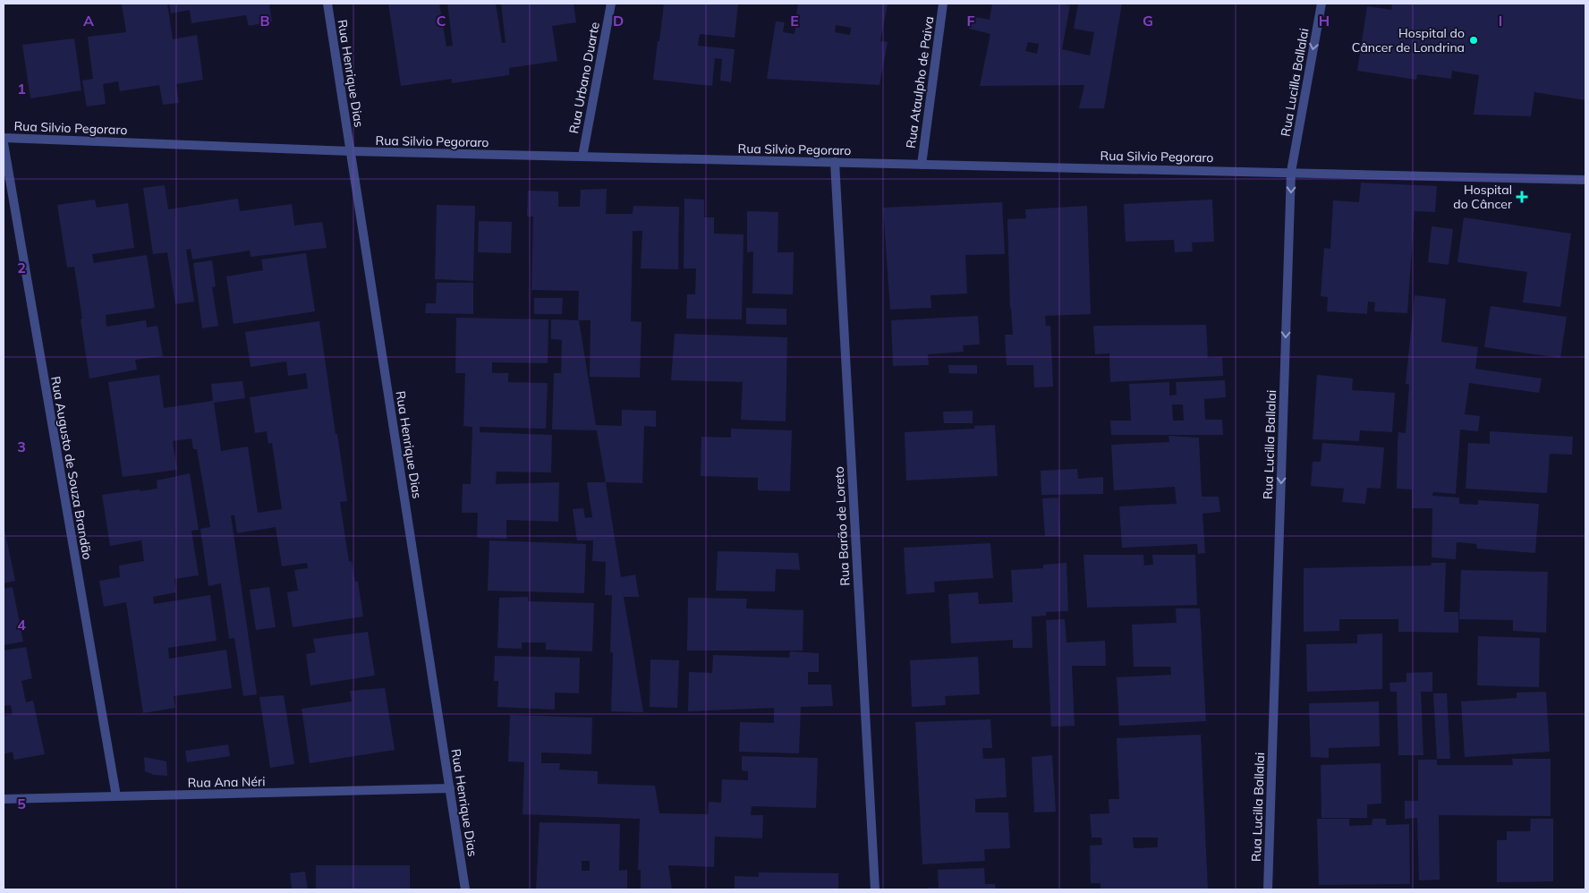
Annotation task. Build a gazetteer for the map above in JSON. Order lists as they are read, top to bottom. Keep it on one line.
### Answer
{"streets":{"street":["Rua Henrique Dias","Rua Urbano Duarte","Rua Ataulpho de Paiva","Rua Lucilla Ballalai","Rua Silvio Pegoraro","Rua Augusto de Souza Brandão","Rua Barão de Loreto","Rua Ana Néri"]},"crossings":[["Rua Henrique Dias","Rua Silvio Pegoraro"],["Rua Henrique Dias","Rua Ana Néri"],["Rua Urbano Duarte","Rua Silvio Pegoraro"],["Rua Ataulpho de Paiva","Rua Silvio Pegoraro"],["Rua Lucilla Ballalai","Rua Silvio Pegoraro"],["Rua Silvio Pegoraro","Rua Barão de Loreto"],["Rua Augusto de Souza Brandão","Rua Ana Néri"]],"one_way":["Rua Lucilla Ballalai"],"places":{"other":["Hospital do Câncer de Londrina"],"health":["Hospital do Câncer"]},"grid":{"columns":["A","B","C","D","E","F","G","H","I"],"rows":["1","2","3","4","5"]}}
